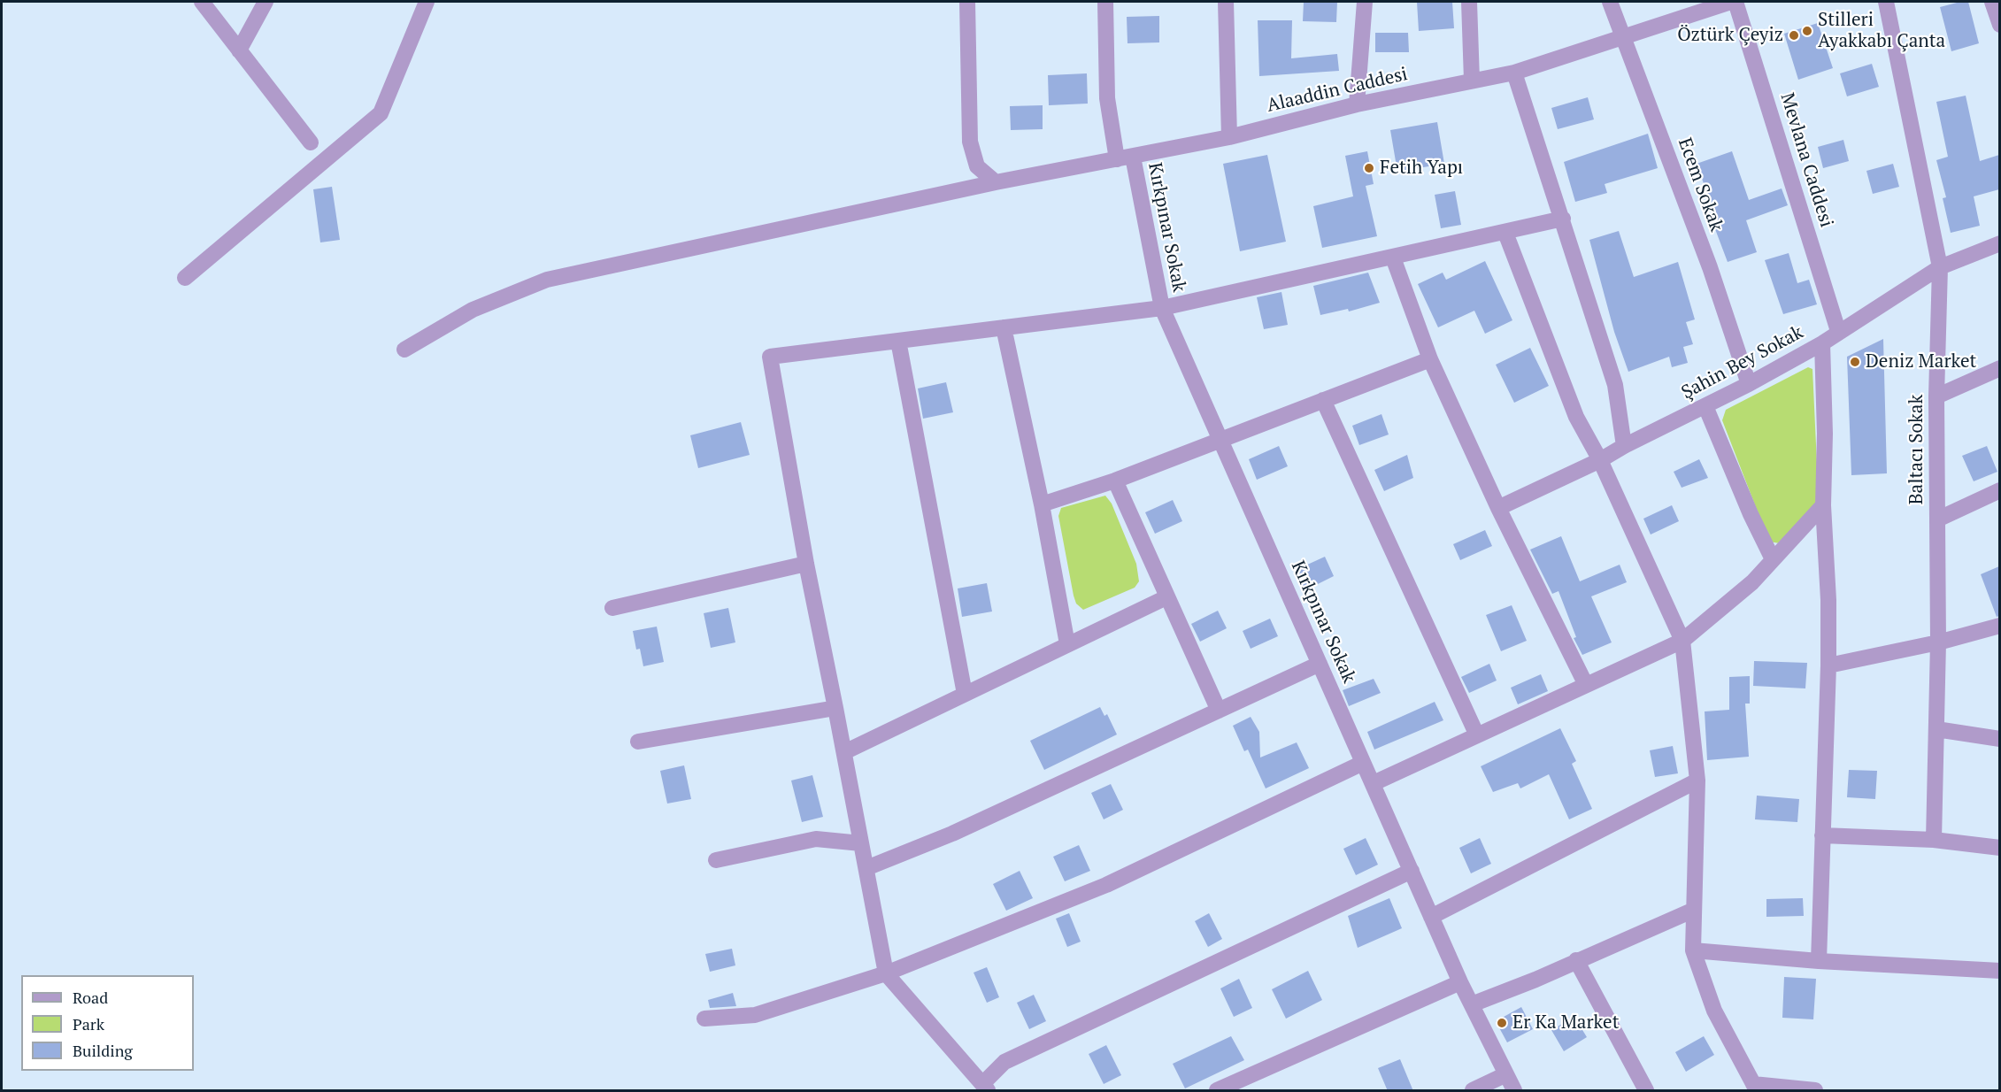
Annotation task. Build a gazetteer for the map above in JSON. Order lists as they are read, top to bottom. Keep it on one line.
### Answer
{"streets":{"street":["Alaaddin Caddesi","Mevlana Caddesi","Ecem Sokak","Kırkpınar Sokak","Şahin Bey Sokak","Baltacı Sokak"]},"crossings":[["Alaaddin Caddesi","Ecem Sokak"],["Alaaddin Caddesi","Kırkpınar Sokak"],["Mevlana Caddesi","Şahin Bey Sokak"],["Ecem Sokak","Şahin Bey Sokak"],["Şahin Bey Sokak","Baltacı Sokak"]],"places":["Stilleri Ayakkabı Çanta","Öztürk Çeyiz","Fetih Yapı","Deniz Market","Er Ka Market"],"legend":["Road","Park","Building"]}
